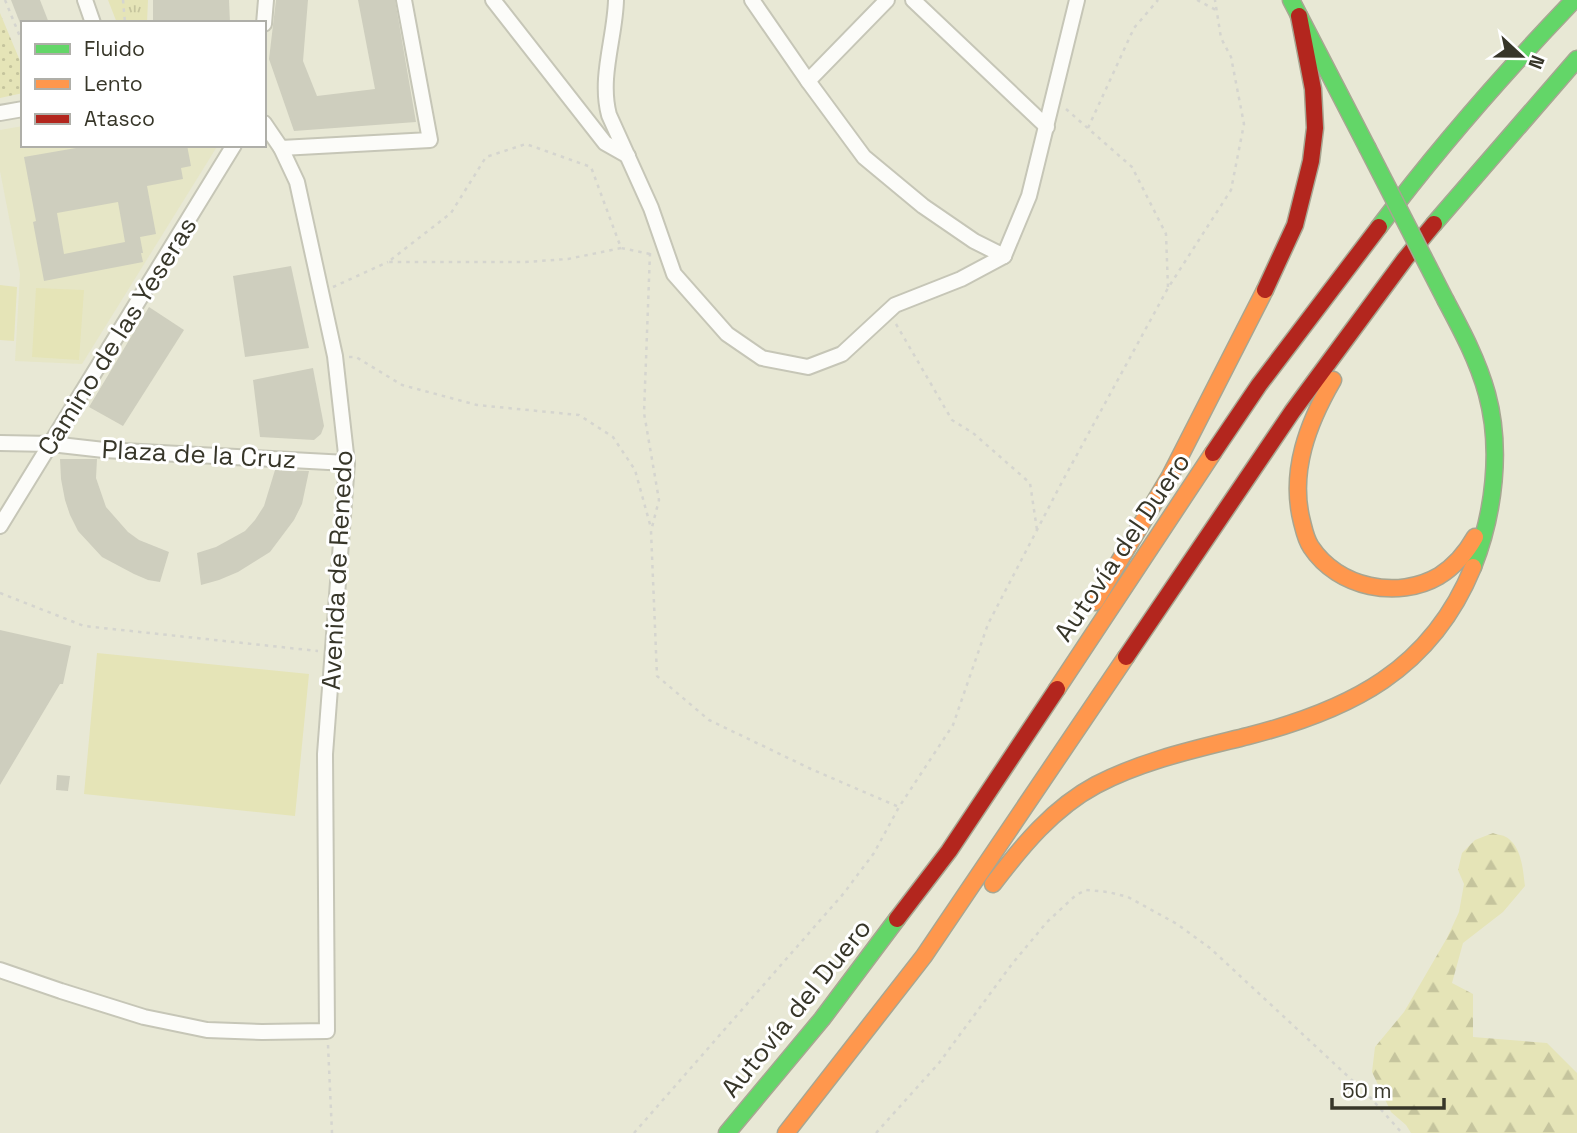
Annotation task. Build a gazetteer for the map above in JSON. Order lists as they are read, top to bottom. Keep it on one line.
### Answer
{"streets":{"highway":["Autovía del Duero"],"street":["Camino de las Yeseras","Plaza de la Cruz","Avenida de Renedo"]},"crossings":[["Camino de las Yeseras","Plaza de la Cruz"],["Plaza de la Cruz","Avenida de Renedo"]],"legend":["Fluido","Lento","Atasco"],"scale_bar":"50 m","north":"right"}
